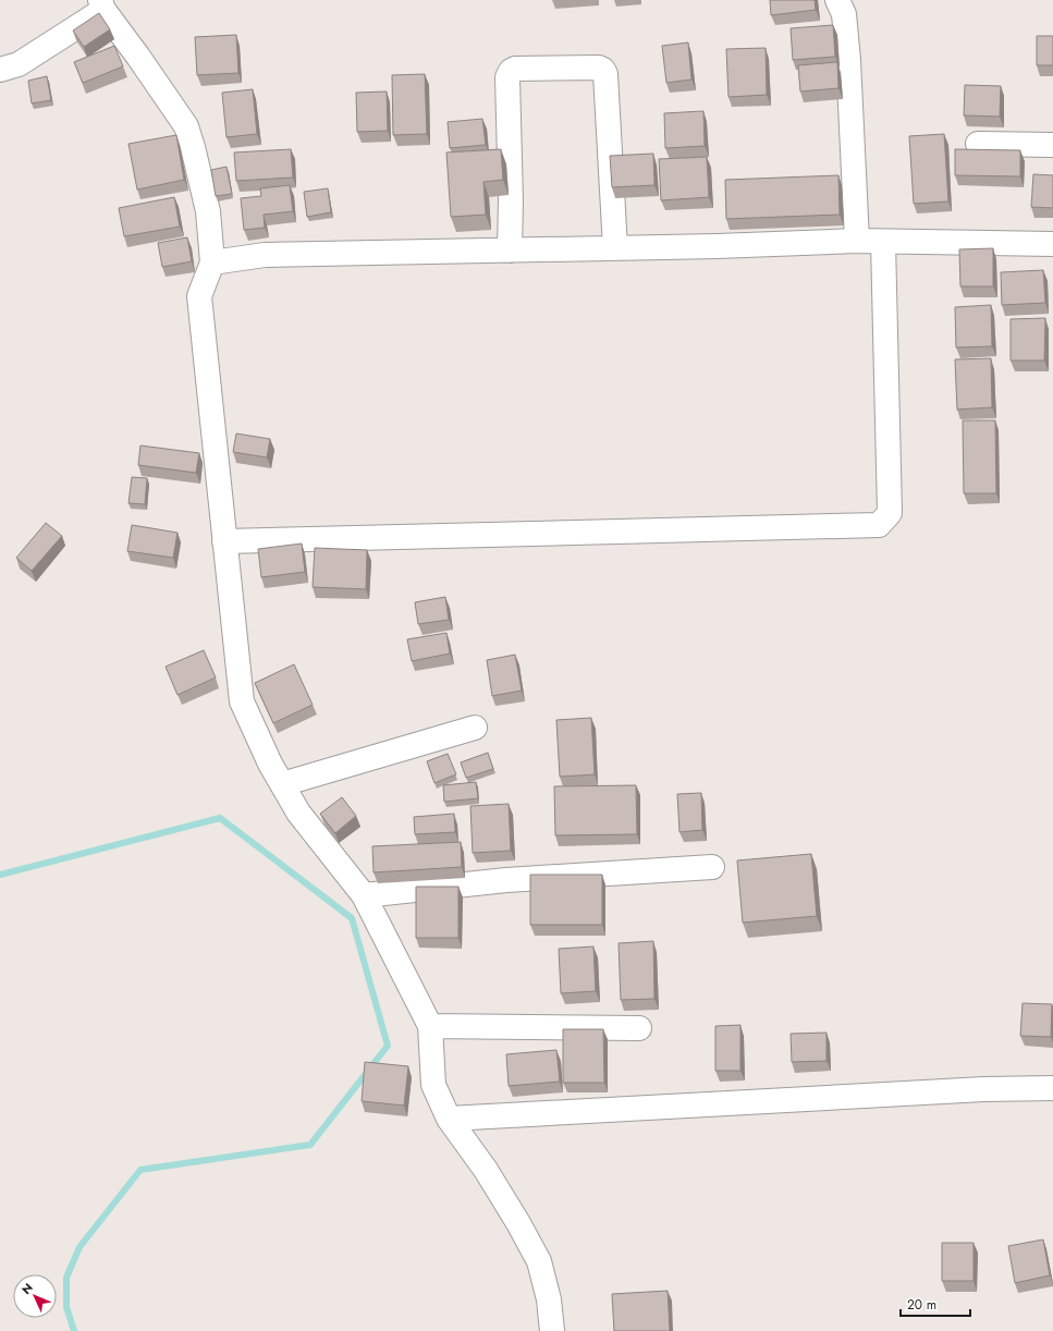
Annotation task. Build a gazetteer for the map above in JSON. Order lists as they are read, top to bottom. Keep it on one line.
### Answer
{"scale_bar":"20 m","north":"top left"}
